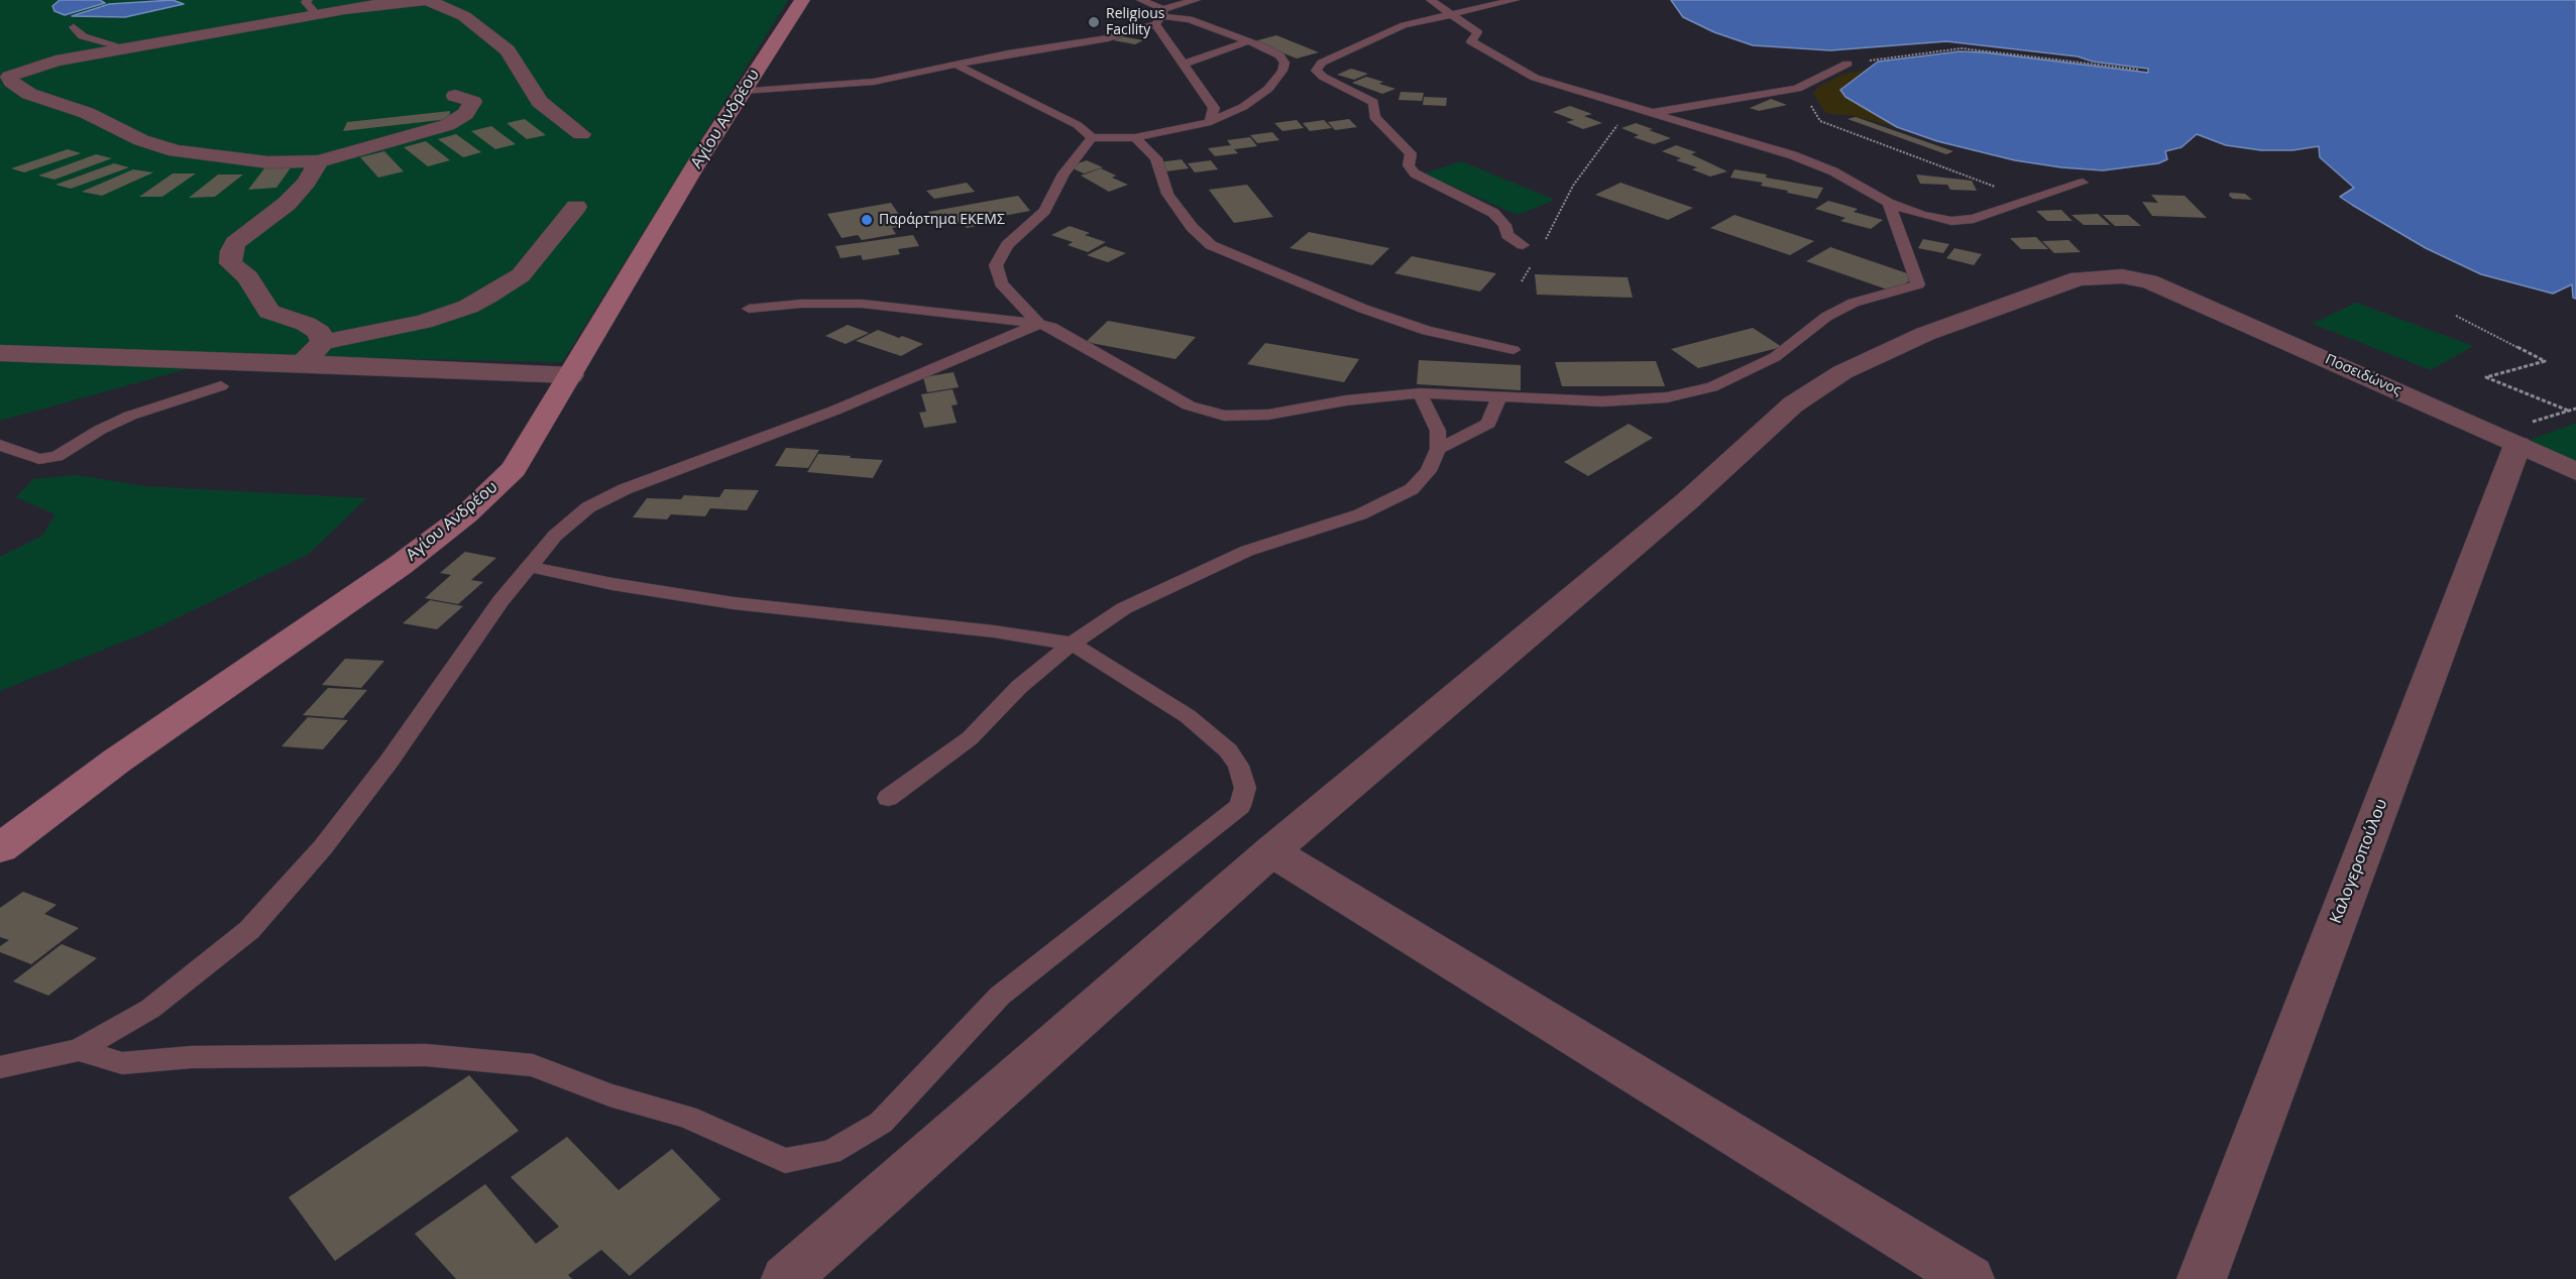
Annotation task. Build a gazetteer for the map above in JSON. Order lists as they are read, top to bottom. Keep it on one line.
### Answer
{"streets":{"main road":["Αγίου Ανδρέου"],"street":["Ποσειδώνος","Καλογεροπούλου"]},"crossings":[["Ποσειδώνος","Καλογεροπούλου"]],"places":["Religious Facility","Παράρτημα ΕΚΕΜΣ"]}
